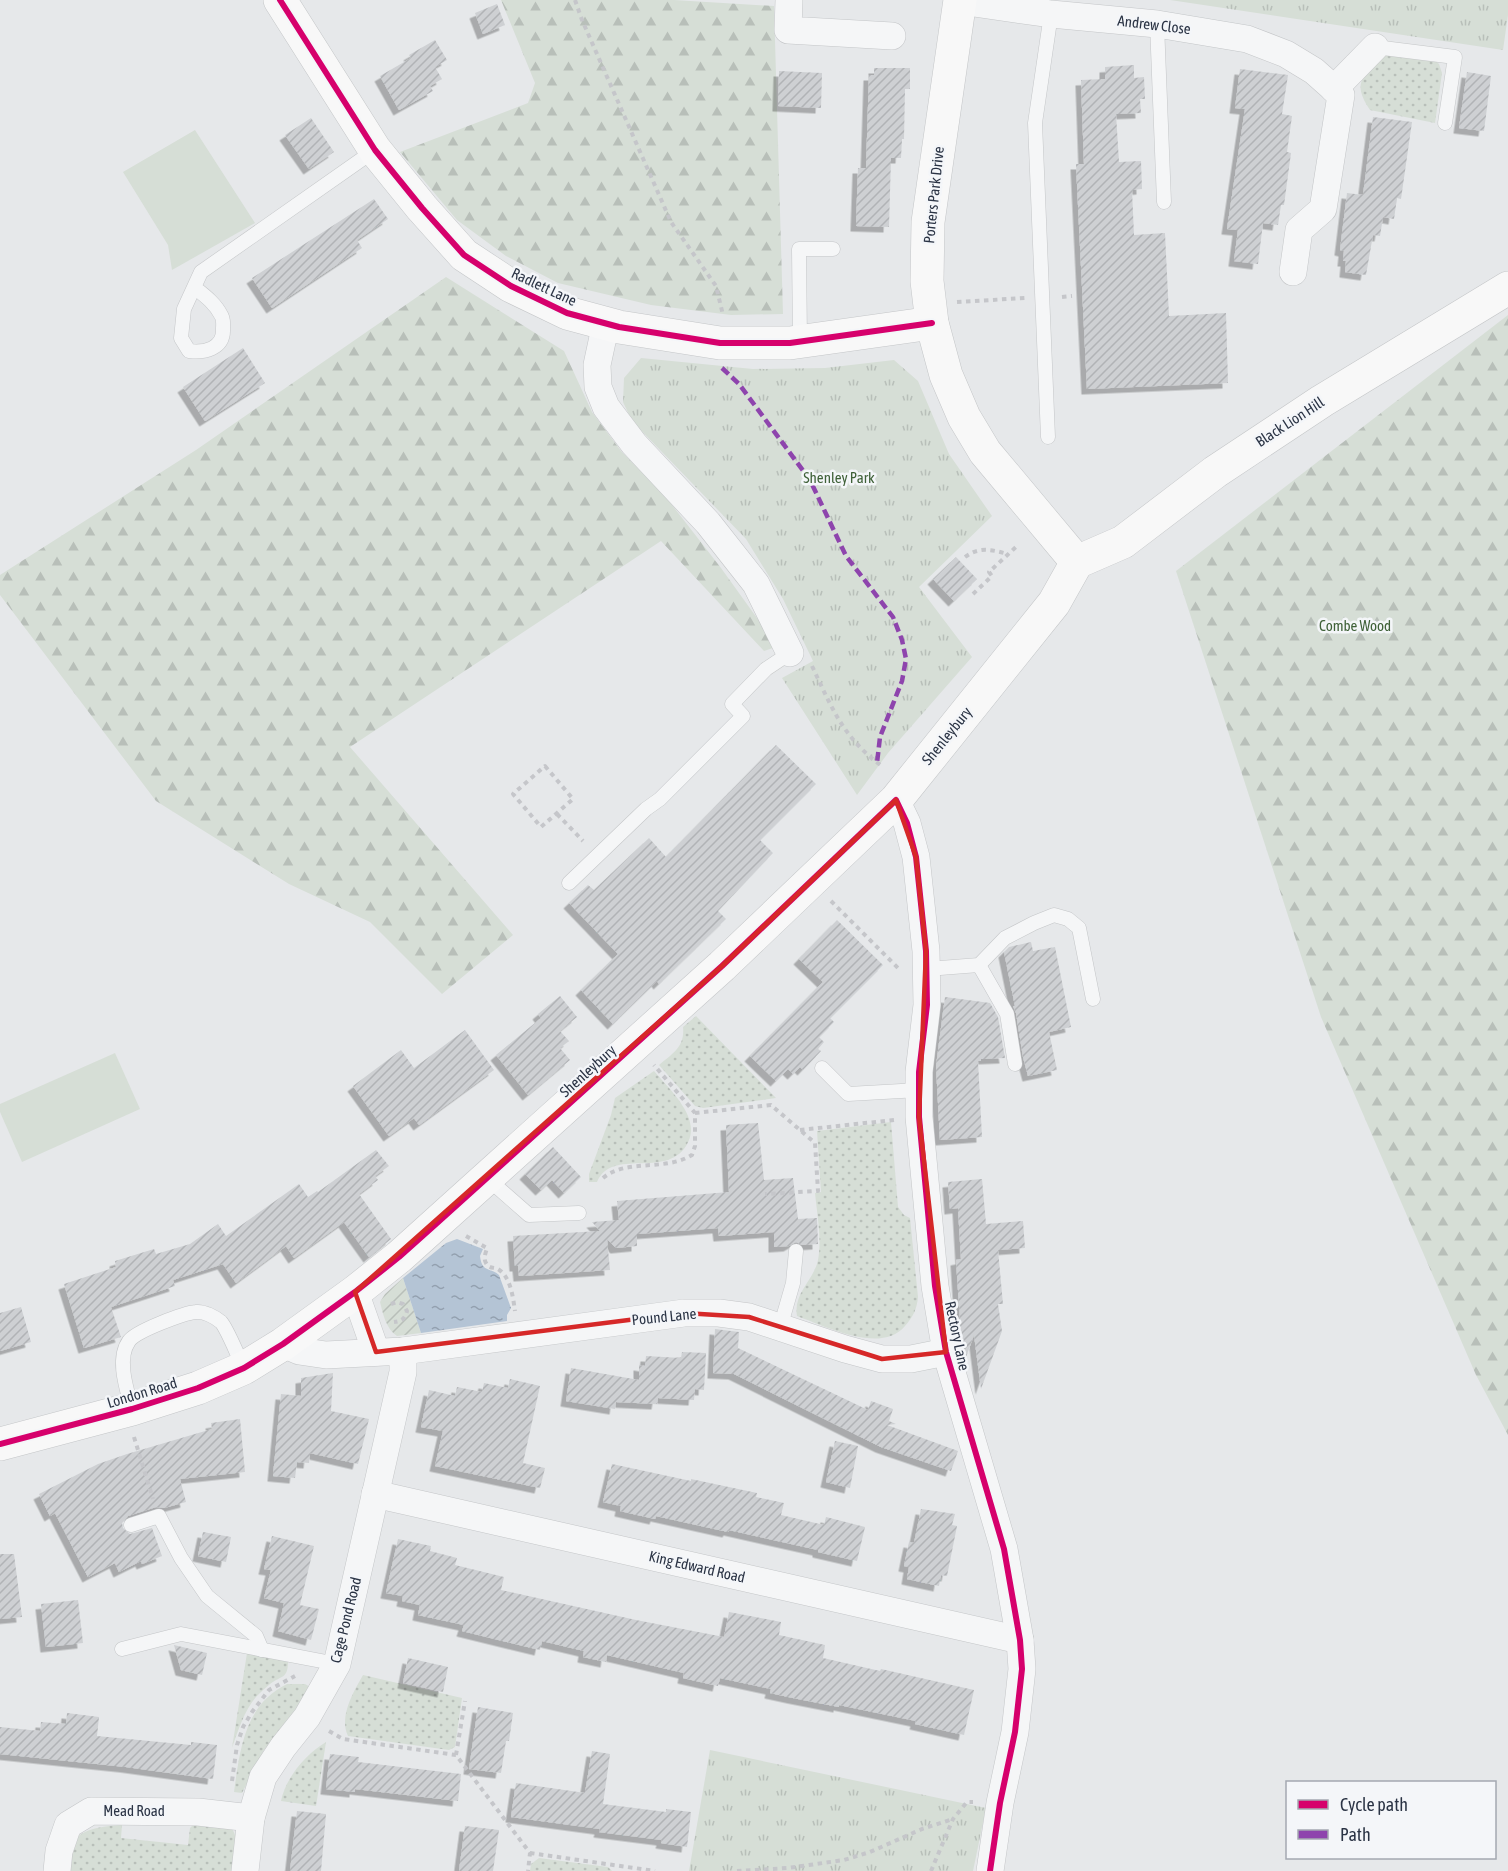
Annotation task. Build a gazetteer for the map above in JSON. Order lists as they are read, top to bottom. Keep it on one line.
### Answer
{"streets":{"main road":["Porters Park Drive","Radlett Lane","Black Lion Hill","Shenleybury","London Road"],"street":["Andrew Close","Pound Lane","Rectory Lane","King Edward Road","Cage Pond Road","Mead Road"]},"crossings":[["Andrew Close","Porters Park Drive"],["Porters Park Drive","Radlett Lane"],["Porters Park Drive","Black Lion Hill"],["Porters Park Drive","Shenleybury"],["Black Lion Hill","Shenleybury"],["Shenleybury","Pound Lane"],["Shenleybury","Rectory Lane"],["Shenleybury","London Road"],["Pound Lane","Rectory Lane"],["Pound Lane","London Road"],["Pound Lane","Cage Pond Road"],["Rectory Lane","King Edward Road"],["King Edward Road","Cage Pond Road"],["Cage Pond Road","Mead Road"]],"parks":["Shenley Park","Combe Wood"],"legend":["Cycle path","Path"]}
